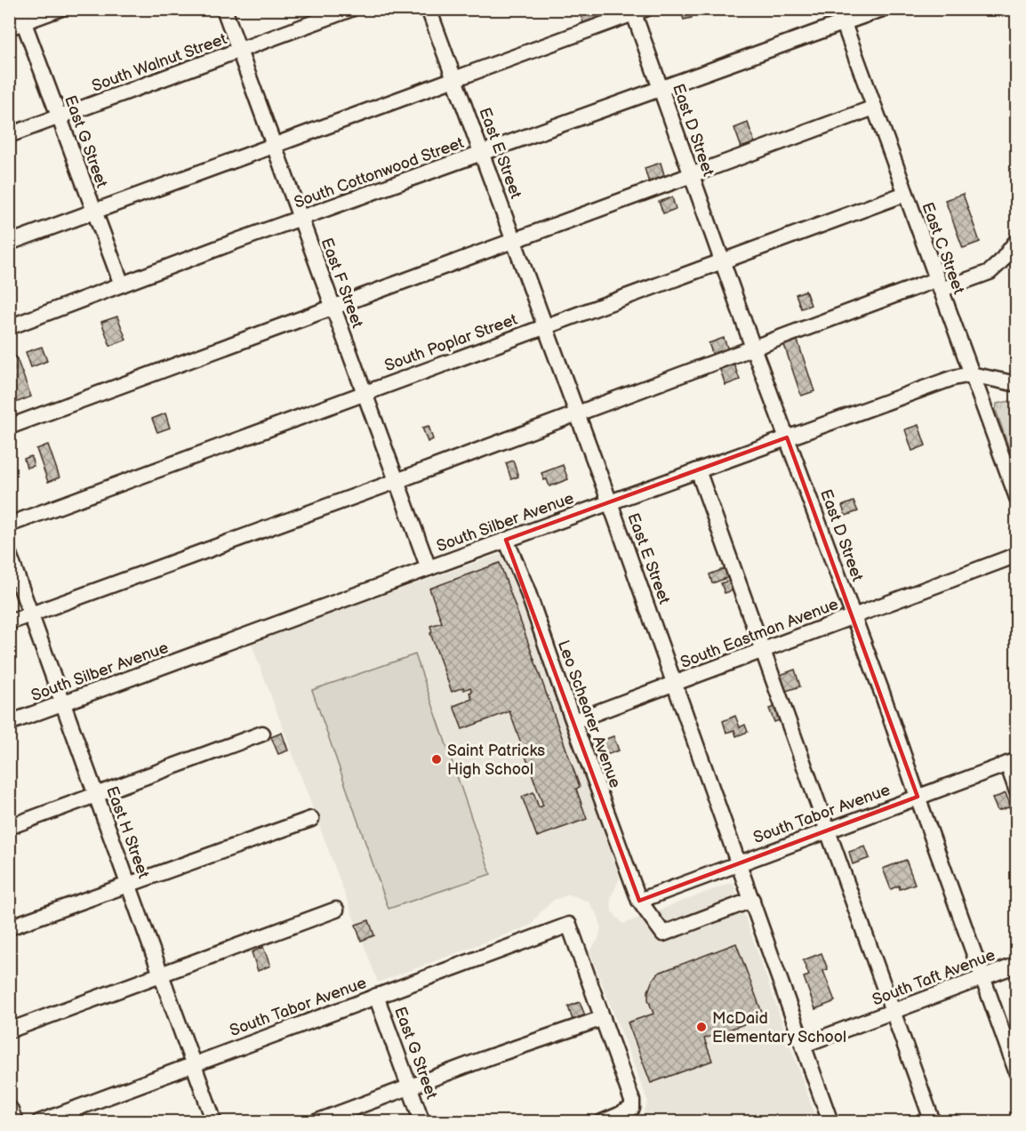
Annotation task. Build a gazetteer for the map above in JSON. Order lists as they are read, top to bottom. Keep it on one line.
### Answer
{"streets":{"street":["South Walnut Street","East D Street","East G Street","East E Street","South Cottonwood Street","East C Street","East F Street","South Poplar Street","South Silber Avenue","South Eastman Avenue","Leo Schearer Avenue","South Tabor Avenue","East H Street","South Taft Avenue"]},"crossings":[["South Walnut Street","East G Street"],["South Walnut Street","East F Street"],["East D Street","South Cottonwood Street"],["East D Street","South Poplar Street"],["East D Street","South Silber Avenue"],["East D Street","South Eastman Avenue"],["East D Street","South Tabor Avenue"],["East D Street","South Taft Avenue"],["East G Street","South Cottonwood Street"],["East G Street","South Tabor Avenue"],["East E Street","South Cottonwood Street"],["East E Street","South Poplar Street"],["East E Street","South Silber Avenue"],["East E Street","South Eastman Avenue"],["East E Street","Leo Schearer Avenue"],["East E Street","South Tabor Avenue"],["East E Street","South Taft Avenue"],["South Cottonwood Street","East C Street"],["South Cottonwood Street","East F Street"],["East C Street","South Poplar Street"],["East C Street","South Silber Avenue"],["East F Street","South Poplar Street"],["East F Street","South Silber Avenue"],["South Silber Avenue","Leo Schearer Avenue"],["South Silber Avenue","East H Street"],["South Eastman Avenue","Leo Schearer Avenue"],["Leo Schearer Avenue","South Tabor Avenue"],["South Tabor Avenue","East H Street"]],"places":["Saint Patricks High School","McDaid Elementary School"]}
